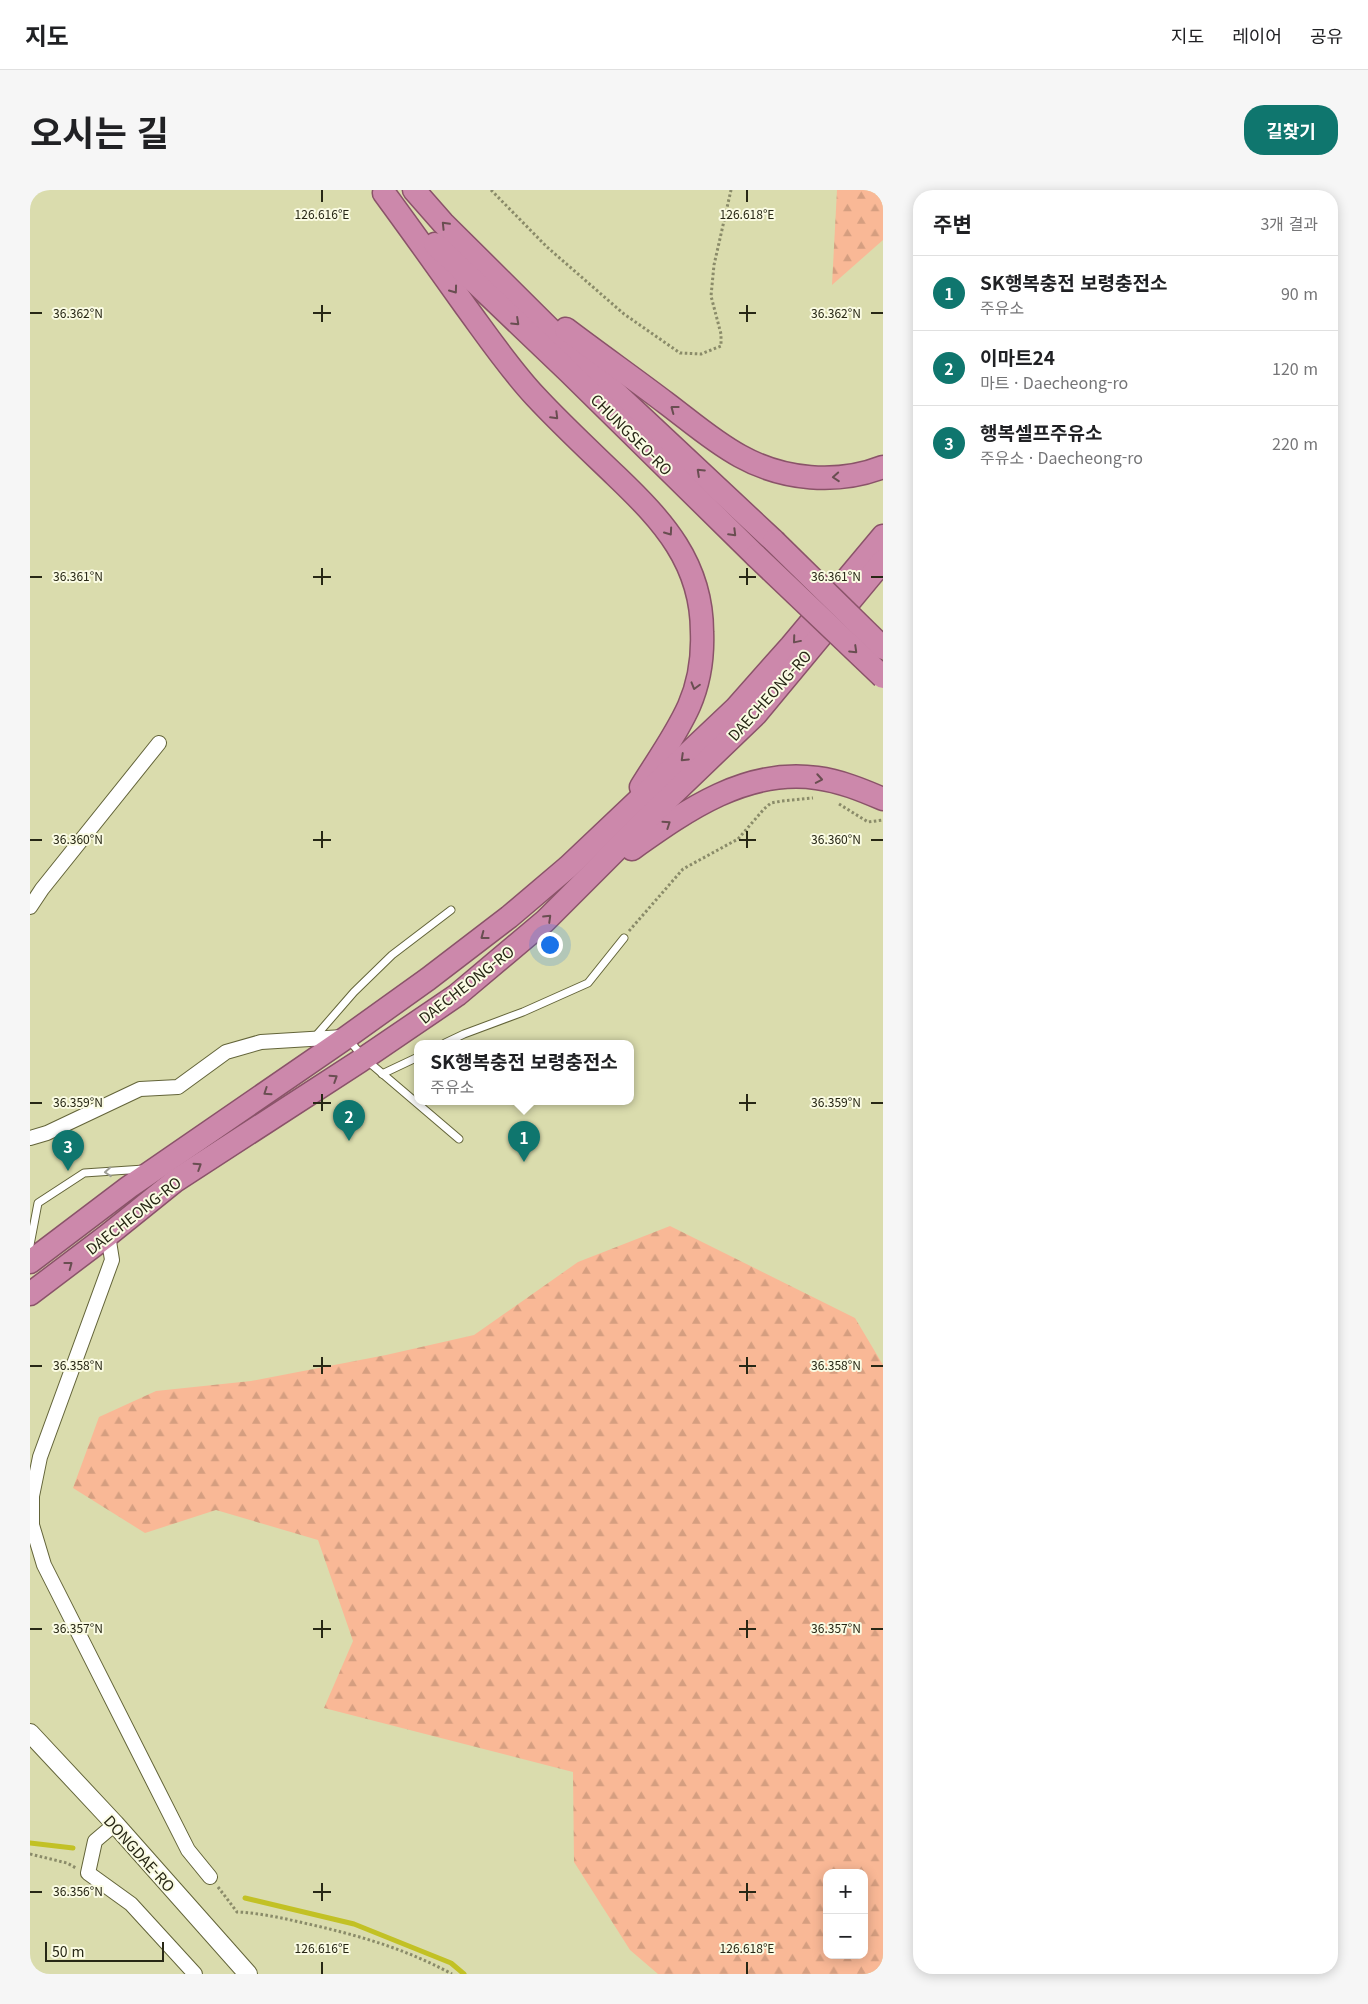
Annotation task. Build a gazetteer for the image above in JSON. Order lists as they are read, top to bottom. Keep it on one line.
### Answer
{"streets":{"highway":["CHUNGSEO-RO","DAECHEONG-RO"],"street":["DONGDAE-RO"]},"scale_bar":"50 m","page":{"header":"지도","nav":["지도","레이어","공유"],"title":"오시는 길","buttons":"길찾기","heading":["주변","3개 결과"],"list":[{"mark":"1","name":"SK행복충전 보령충전소","note":"주유소","value":"90 m"},{"mark":"2","name":"이마트24","note":"마트 · Daecheong-ro","value":"120 m"},{"mark":"3","name":"행복셀프주유소","note":"주유소 · Daecheong-ro","value":"220 m"}],"popup":["SK행복충전 보령충전소","주유소"],"pins":["2","1","3"],"map_buttons":["+","−"],"scale":"50 m"},"coordinates":["126.616°E","126.618°E","36.362°N","36.361°N","36.360°N","36.359°N","36.358°N","36.357°N","36.356°N"]}
